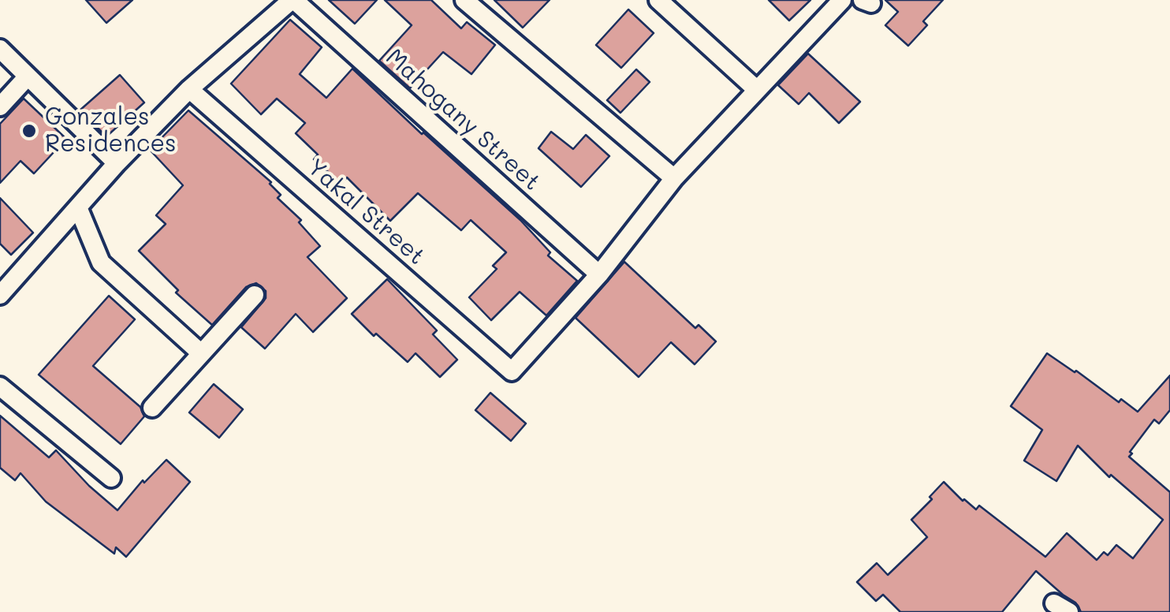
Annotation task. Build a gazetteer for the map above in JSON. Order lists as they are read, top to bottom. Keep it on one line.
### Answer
{"streets":{"street":["Mahogany Street","Yakal Street"]},"crossings":[["Mahogany Street","Yakal Street"]],"places":["Gonzales Residences"]}
